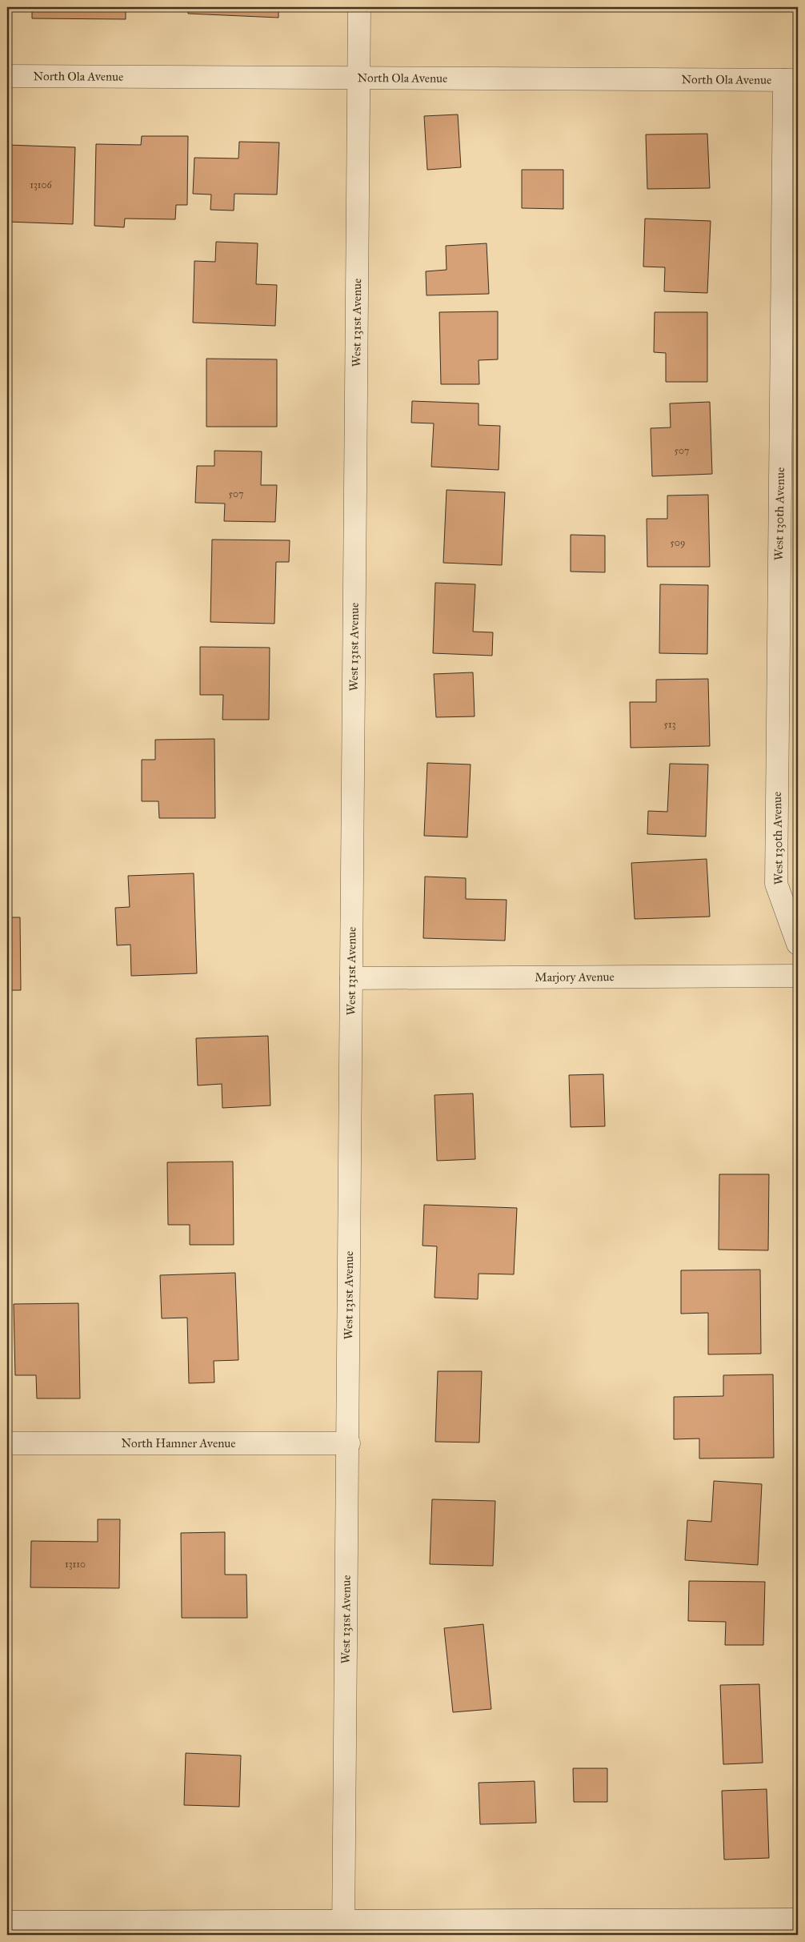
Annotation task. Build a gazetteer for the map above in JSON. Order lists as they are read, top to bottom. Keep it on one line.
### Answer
{"streets":{"street":["North Ola Avenue","West 131st Avenue","West 130th Avenue","Marjory Avenue","North Hamner Avenue"]},"crossings":[["North Ola Avenue","West 131st Avenue"],["North Ola Avenue","West 130th Avenue"],["West 131st Avenue","Marjory Avenue"],["West 131st Avenue","North Hamner Avenue"]],"house_numbers":["13106","507","507","509","513","13110"]}
